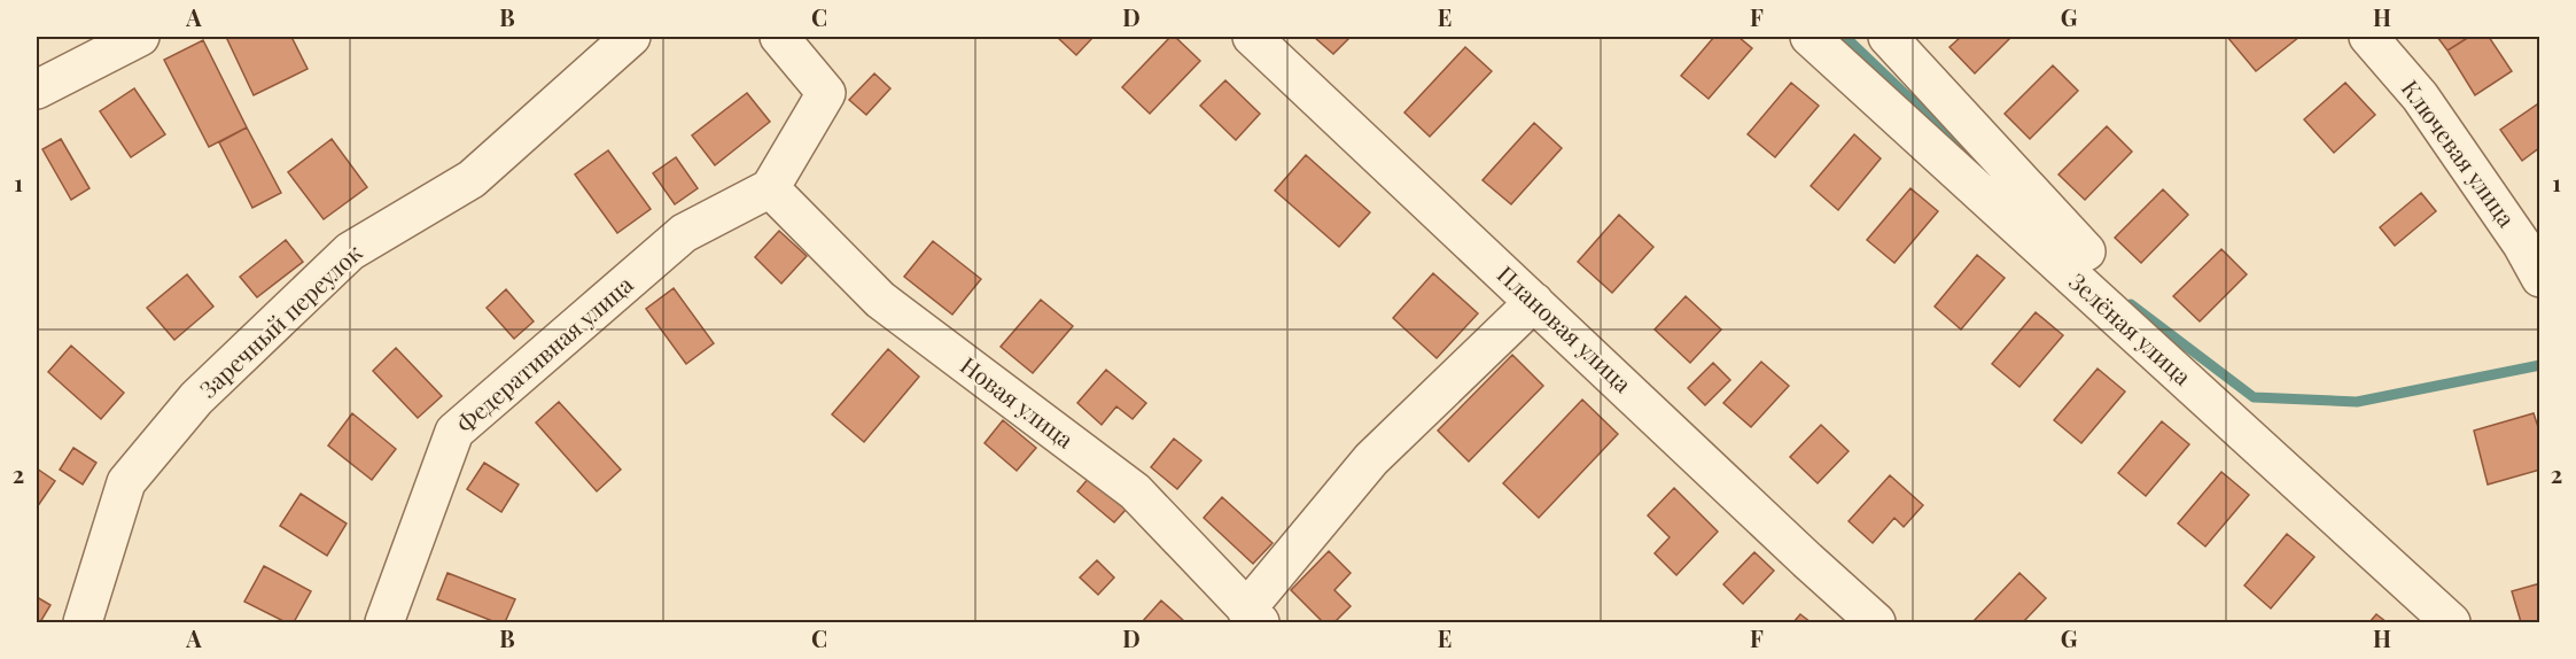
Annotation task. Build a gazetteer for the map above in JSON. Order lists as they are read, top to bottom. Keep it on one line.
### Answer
{"streets":{"street":["Ключевая улица","Заречный переулок","Плановая улица","Зелёная улица","Федеративная улица","Новая улица"]},"crossings":[["Федеративная улица","Новая улица"]],"grid":{"columns":["A","B","C","D","E","F","G","H"],"rows":["1","2"]}}
